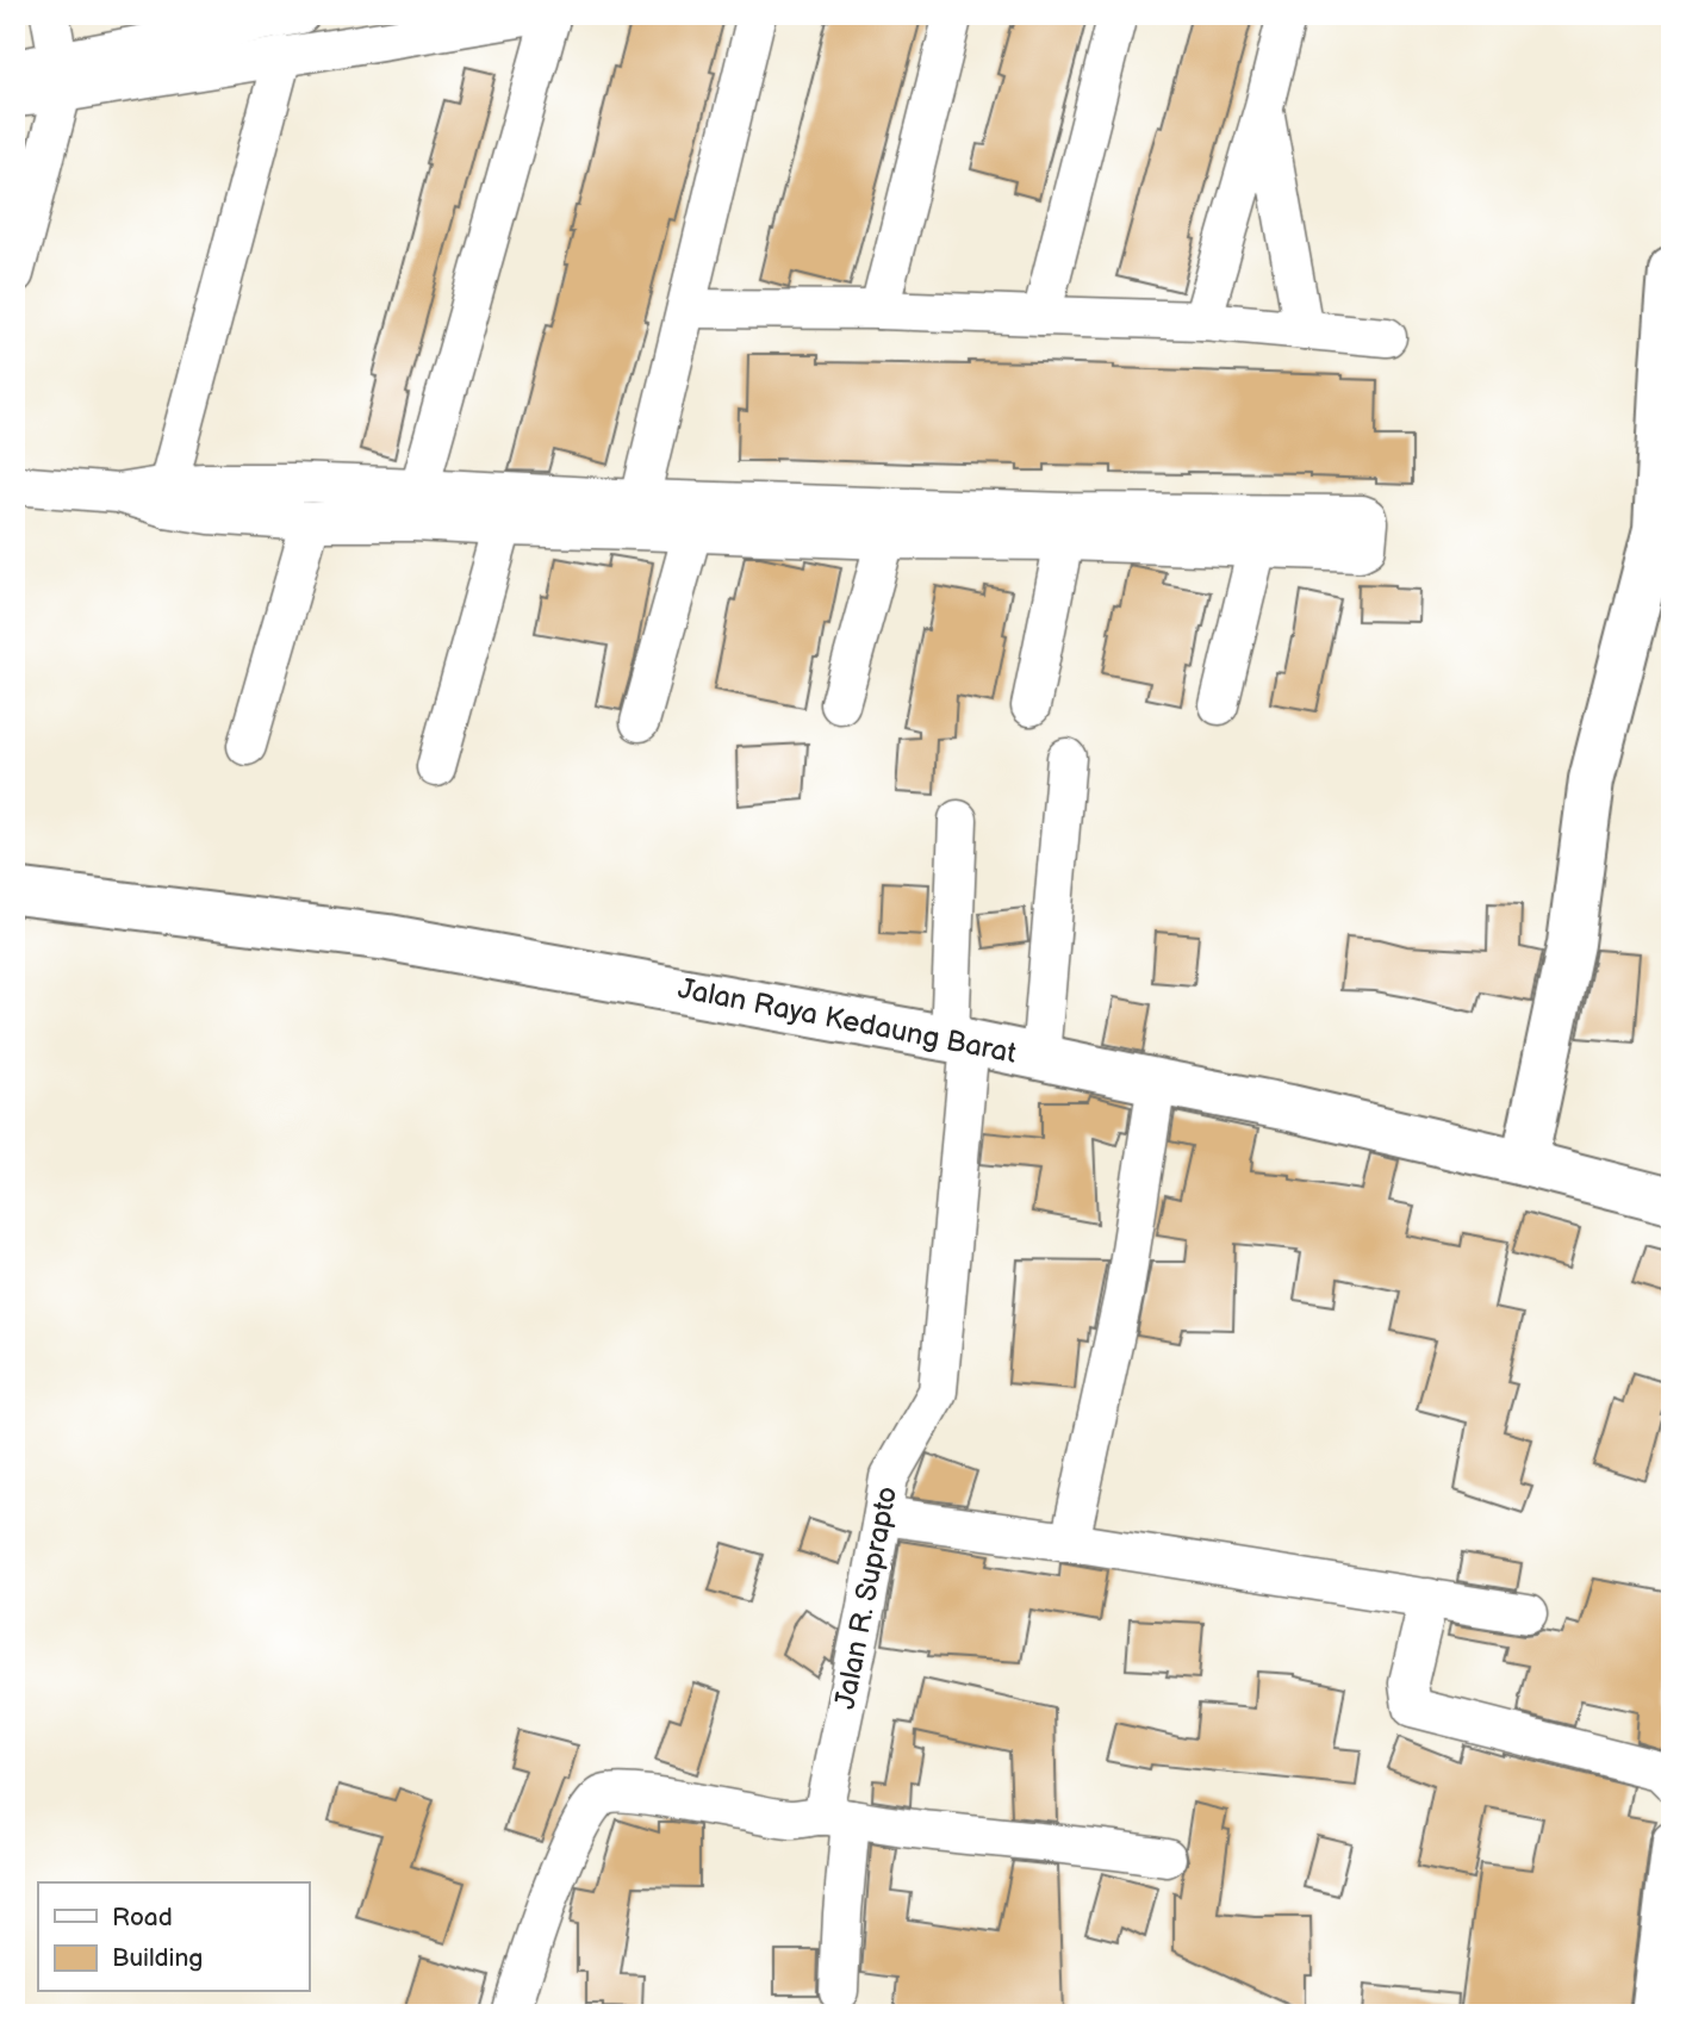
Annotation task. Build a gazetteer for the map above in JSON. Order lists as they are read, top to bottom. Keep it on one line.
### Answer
{"streets":{"street":["Jalan Raya Kedaung Barat","Jalan R. Suprapto"]},"crossings":[["Jalan Raya Kedaung Barat","Jalan R. Suprapto"]],"legend":["Road","Building"]}
